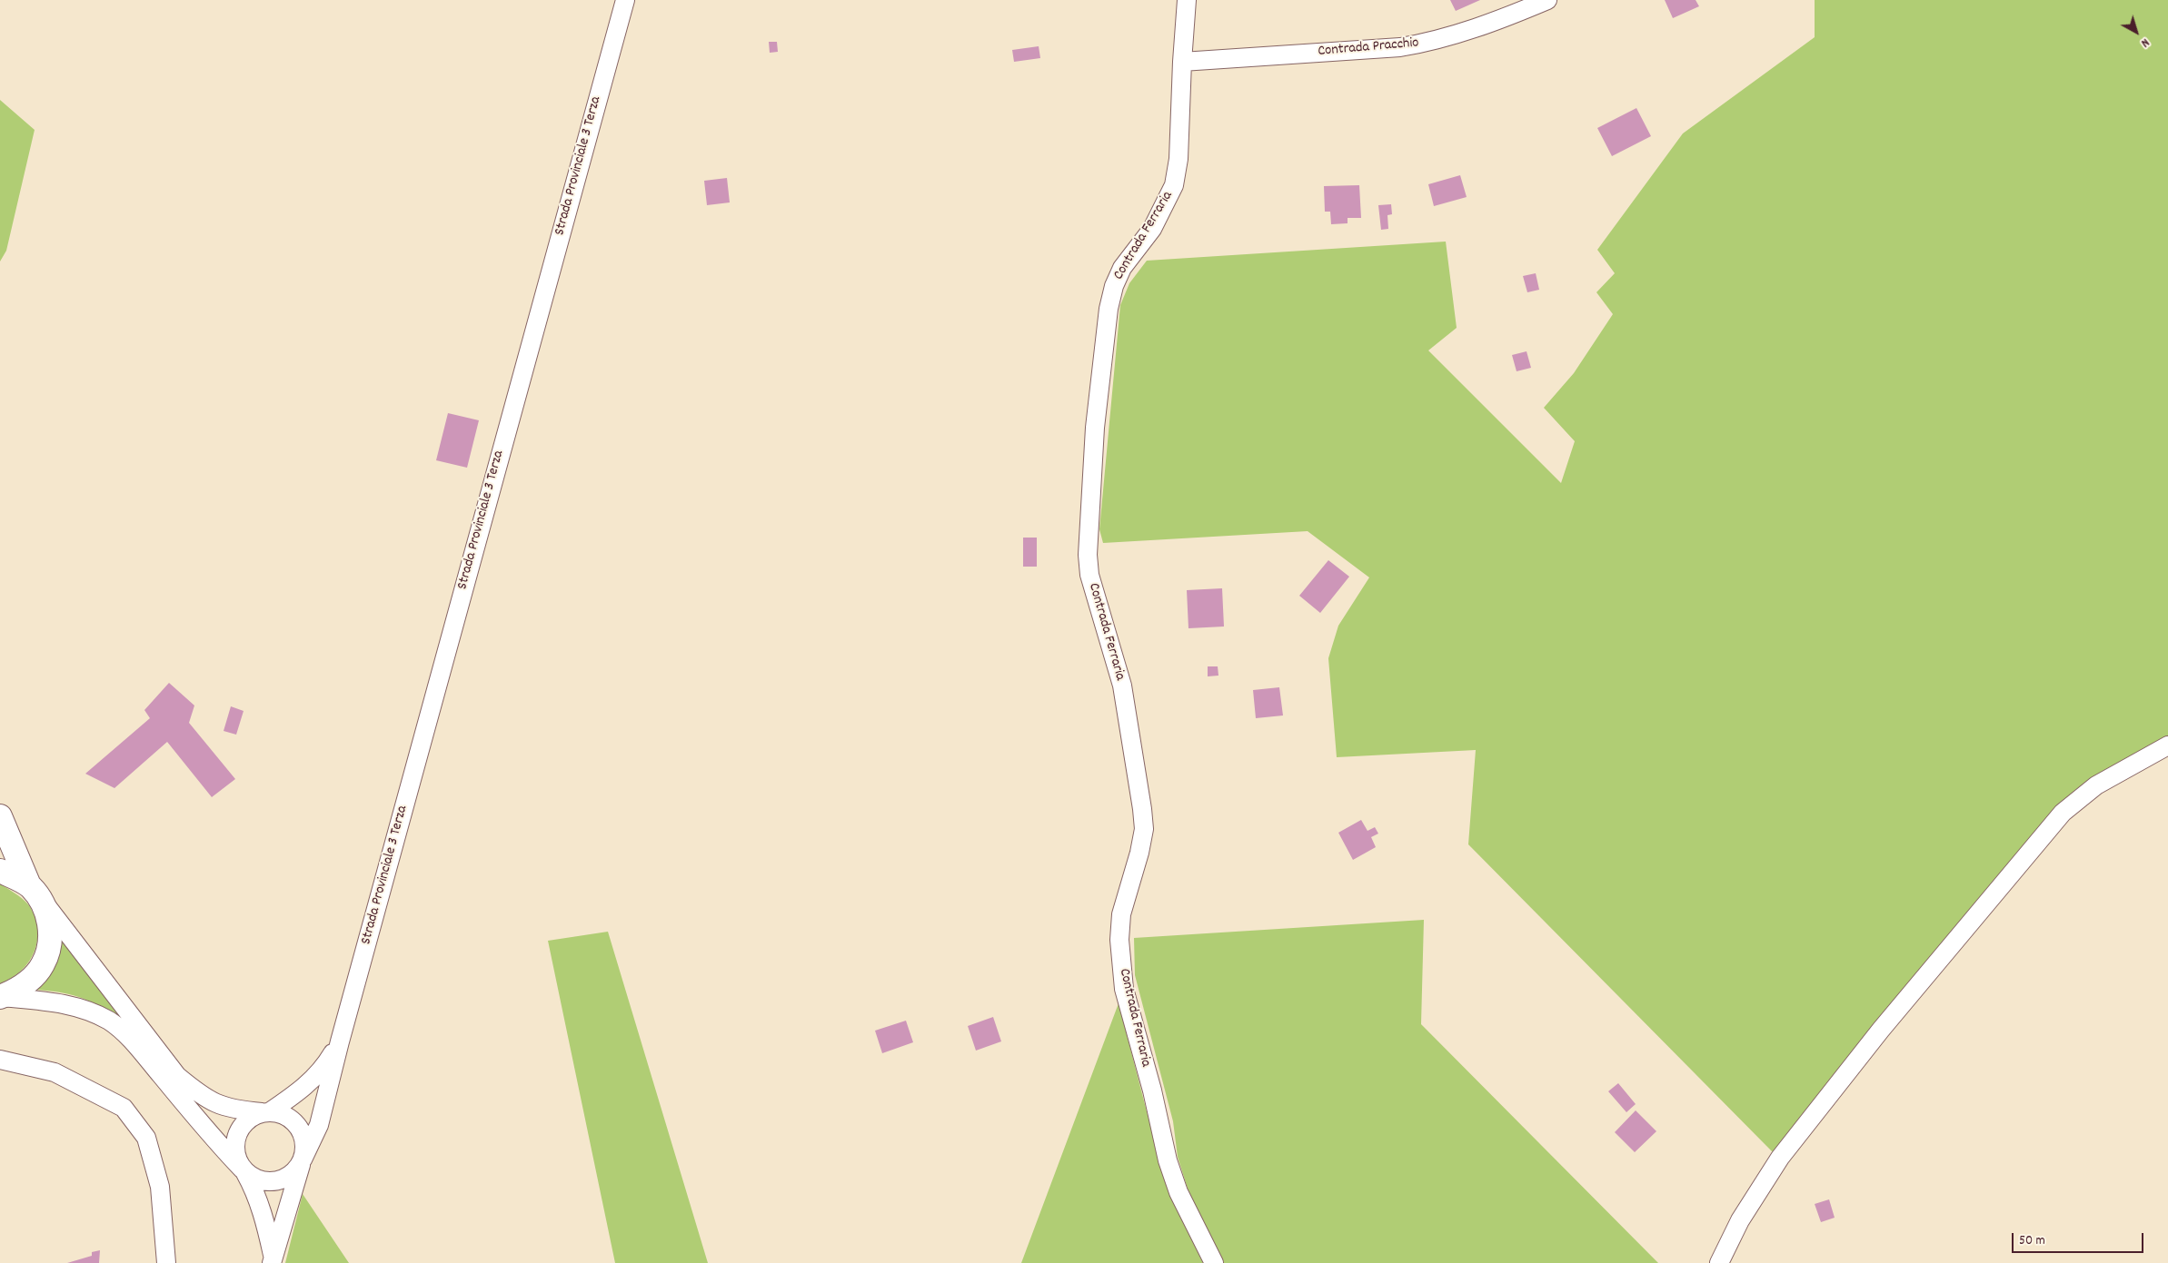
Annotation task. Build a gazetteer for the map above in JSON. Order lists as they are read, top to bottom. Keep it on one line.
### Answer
{"streets":{"street":["Contrada Pracchio","Strada Provinciale 3 Terza","Contrada Ferraria"]},"crossings":[["Contrada Pracchio","Contrada Ferraria"]],"scale_bar":"50 m","north":"bottom right"}
